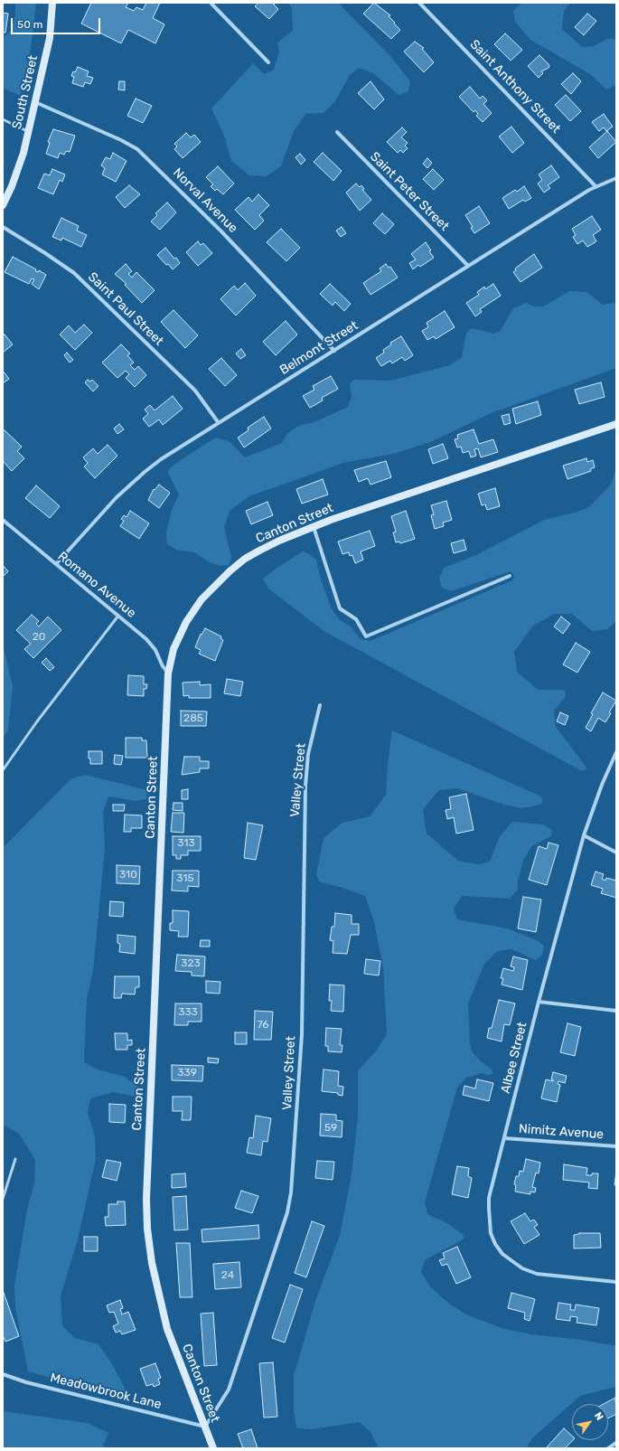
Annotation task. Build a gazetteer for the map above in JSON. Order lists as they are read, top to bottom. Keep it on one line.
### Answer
{"streets":{"street":["Saint Anthony Street","South Street","Saint Peter Street","Norval Avenue","Saint Paul Street","Belmont Street","Canton Street","Romano Avenue","Valley Street","Albee Street","Nimitz Avenue","Meadowbrook Lane"]},"crossings":[["Saint Anthony Street","Belmont Street"],["South Street","Norval Avenue"],["Saint Peter Street","Belmont Street"],["Norval Avenue","Belmont Street"],["Saint Paul Street","Belmont Street"],["Belmont Street","Romano Avenue"],["Canton Street","Romano Avenue"],["Canton Street","Valley Street"],["Canton Street","Meadowbrook Lane"],["Valley Street","Meadowbrook Lane"],["Albee Street","Nimitz Avenue"]],"house_numbers":["20","285","313","310","315","323","333","76","339","59","24"],"scale_bar":"50 m","north":"top right"}
